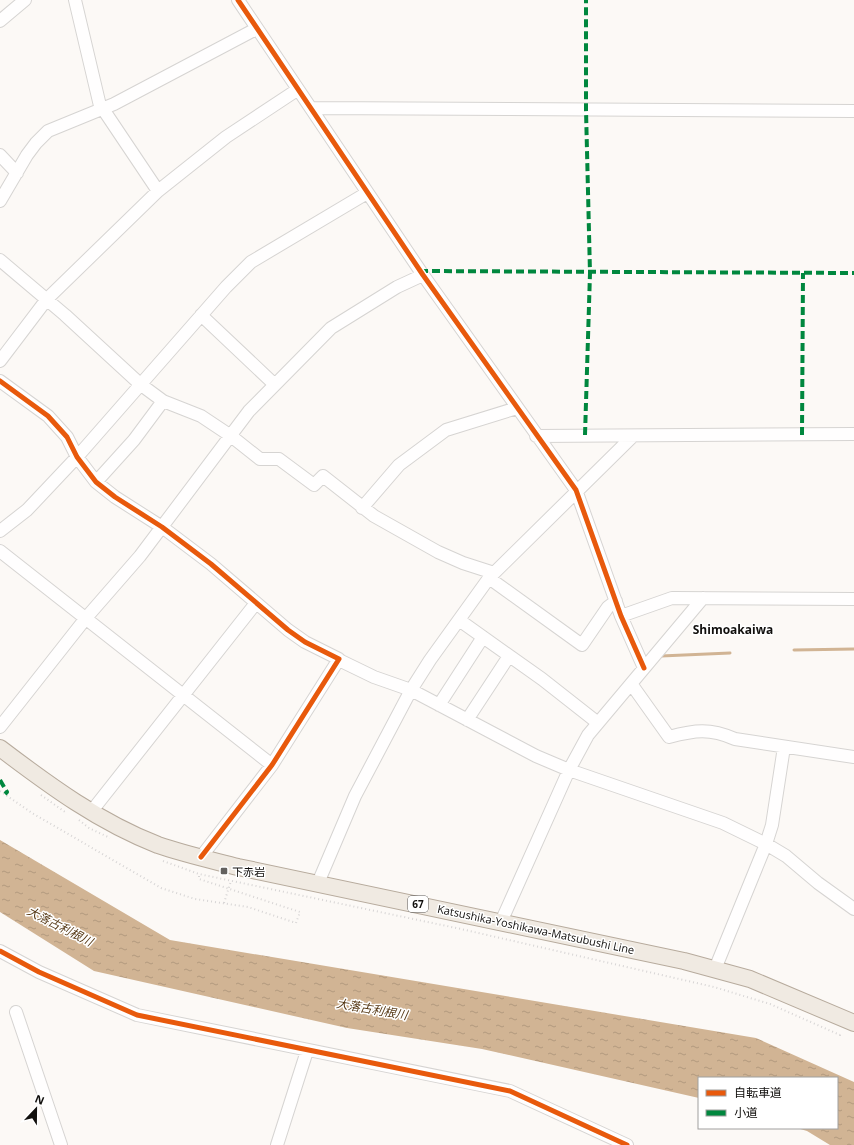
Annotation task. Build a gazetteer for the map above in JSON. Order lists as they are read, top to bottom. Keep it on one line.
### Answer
{"streets":{"main road":["67","Katsushika-Yoshikawa-Matsubushi Line"]},"districts":["Shimoakaiwa"],"water":["大落古利根川"],"places":{"transit":["下赤岩"]},"legend":["自転車道","小道"],"north":"top"}
